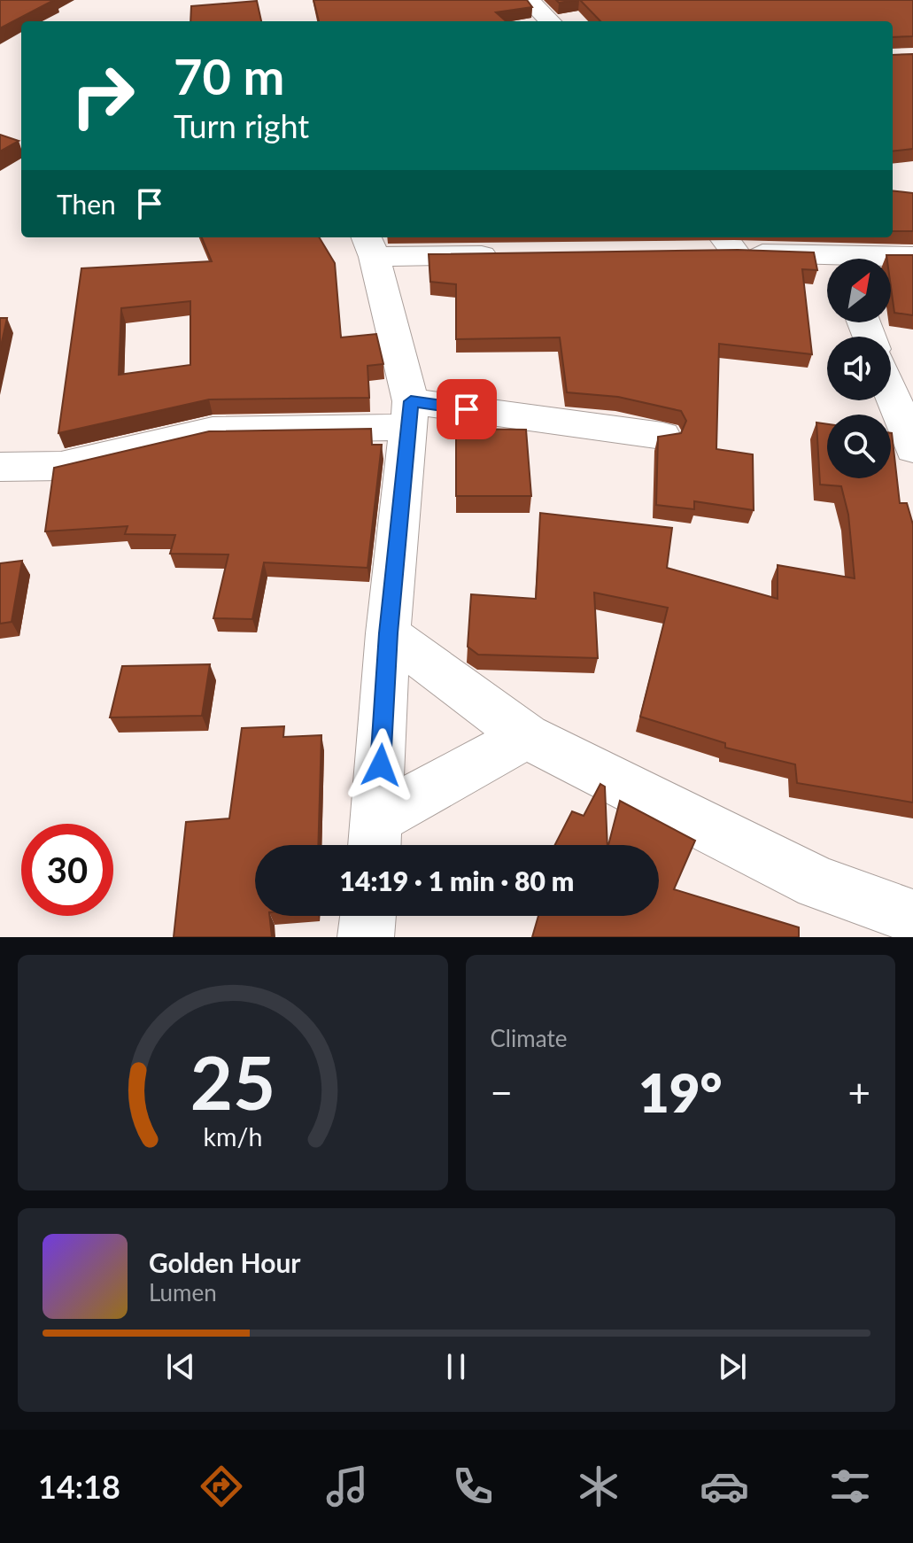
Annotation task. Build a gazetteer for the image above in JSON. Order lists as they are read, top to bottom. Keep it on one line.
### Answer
{"north":"top right","page":{"turn":["70 m","Turn right"],"then":"Then","limit":"30","trip":"14:19 · 1 min · 80 m","tile":"Climate","heat":["−","19°","+"],"song":["Golden Hour","Lumen"],"tabs":"14:18","gauge":["25","km/h"]}}
